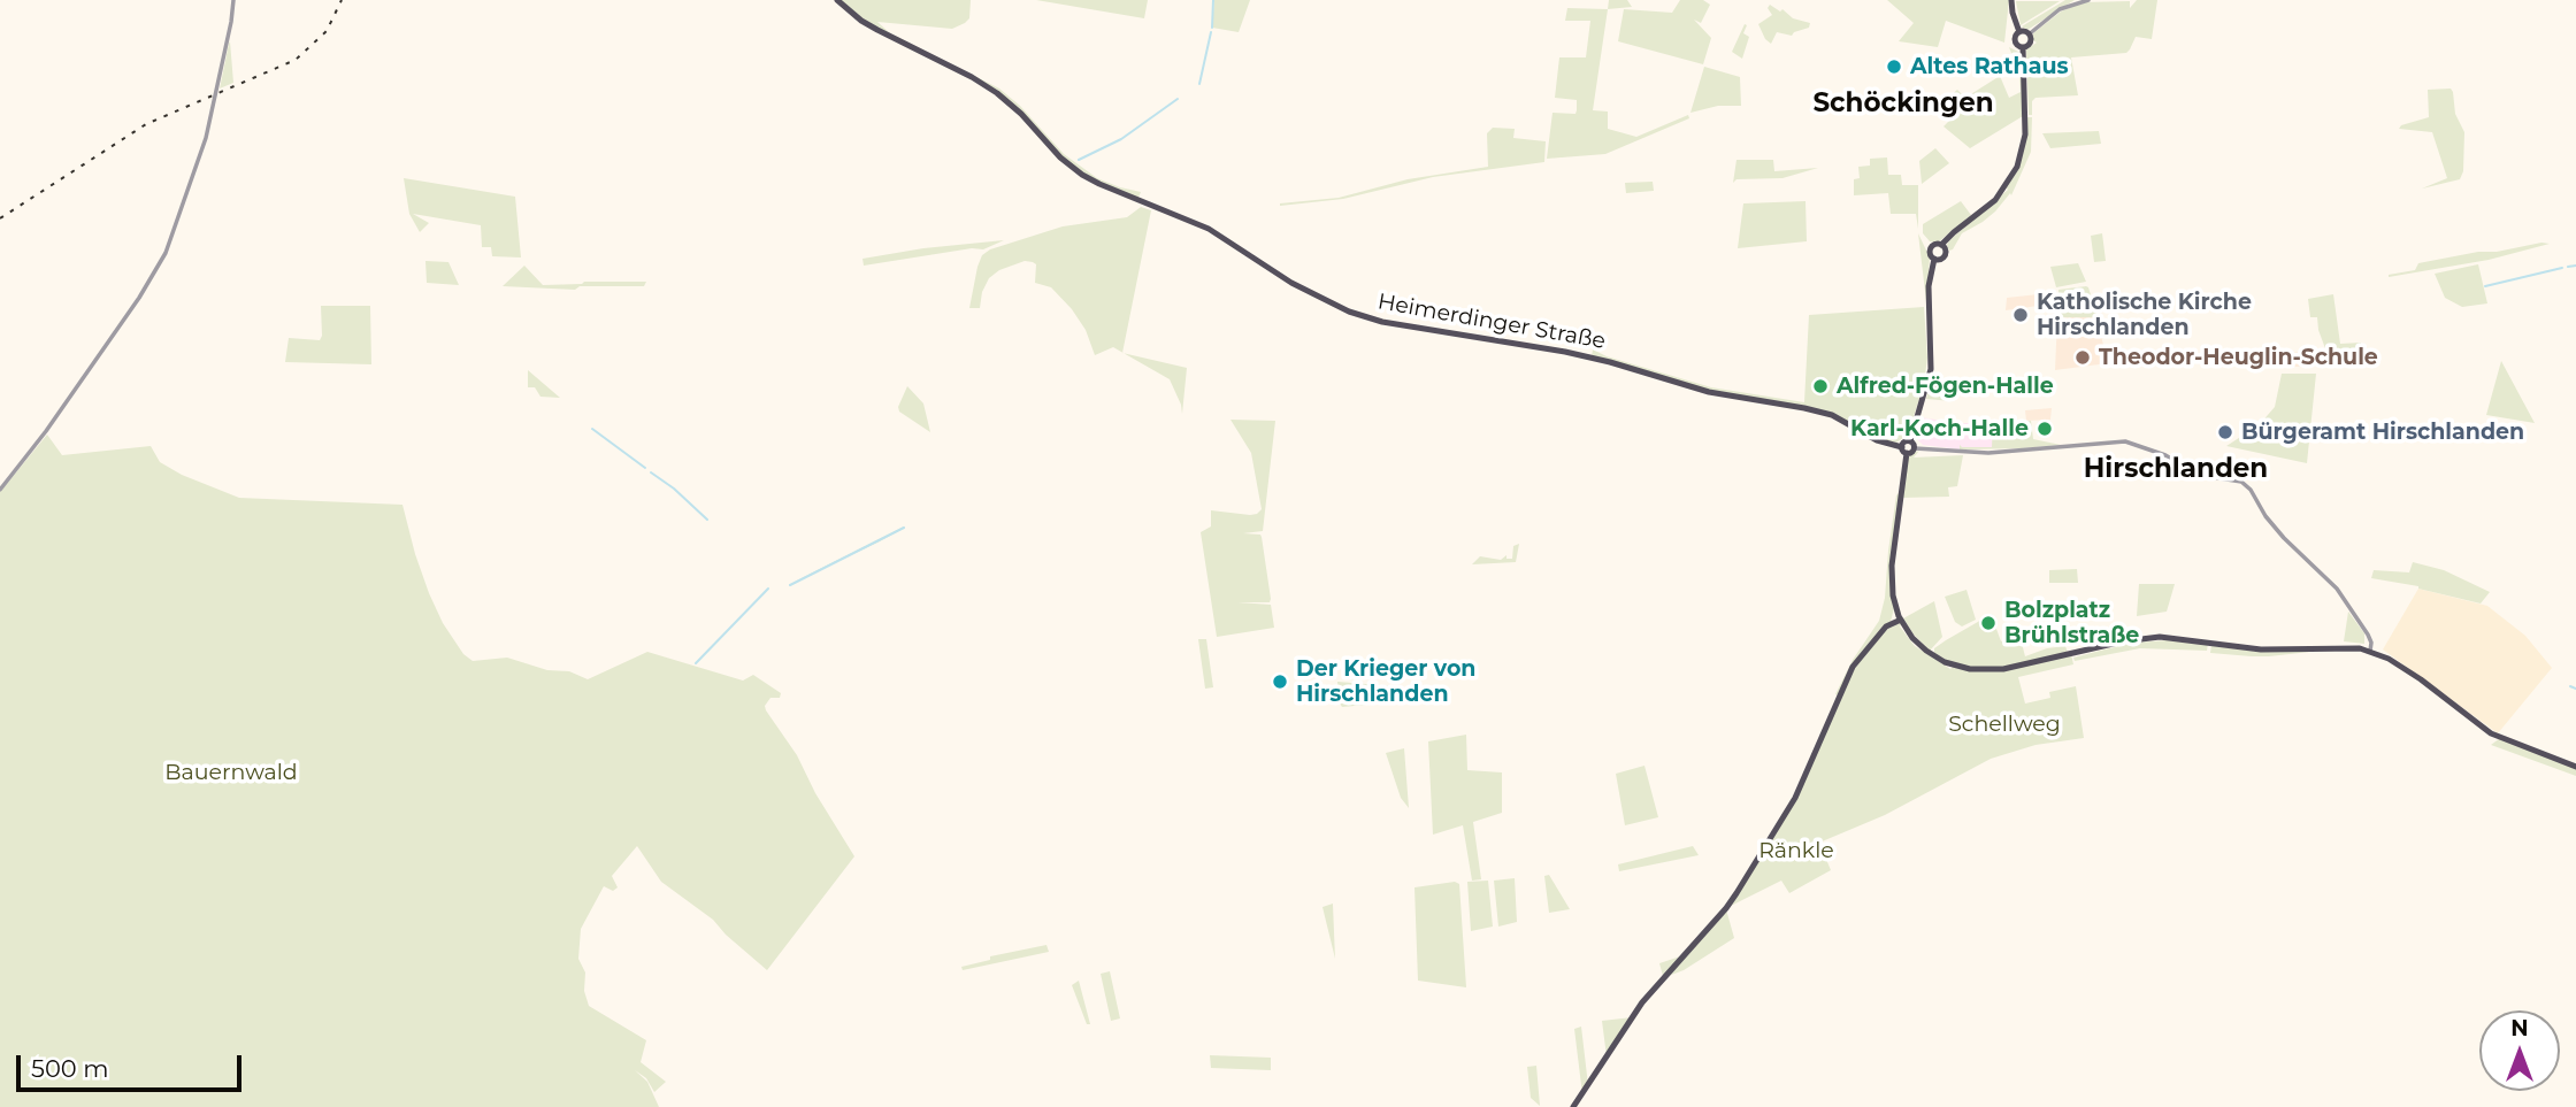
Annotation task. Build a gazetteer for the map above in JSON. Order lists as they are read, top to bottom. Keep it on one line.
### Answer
{"streets":{"main road":["Heimerdinger Straße"]},"districts":["Schöckingen","Hirschlanden"],"parks":["Schellweg","Bauernwald","Ränkle"],"places":["Altes Rathaus","Katholische Kirche Hirschlanden","Theodor-Heuglin-Schule","Alfred-Fögen-Halle","Karl-Koch-Halle","Bürgeramt Hirschlanden","Bolzplatz Brühlstraße","Der Krieger von Hirschlanden"],"scale_bar":"500 m","north":"top"}
